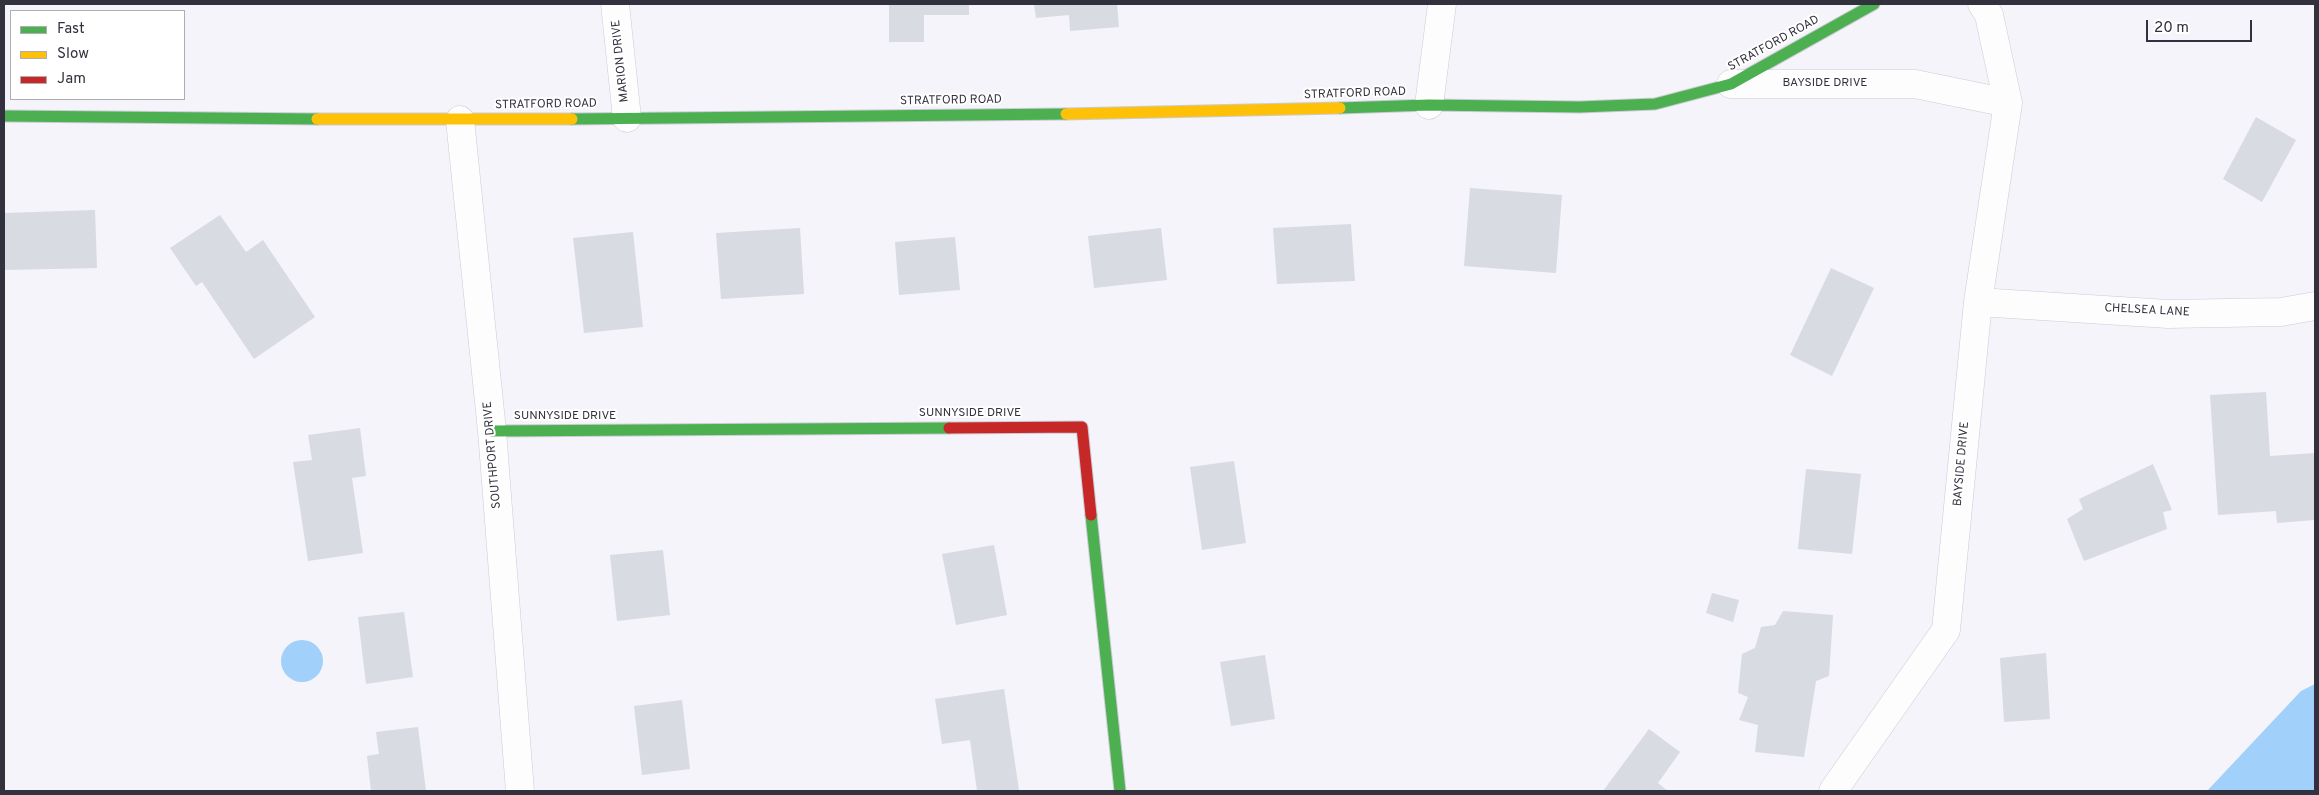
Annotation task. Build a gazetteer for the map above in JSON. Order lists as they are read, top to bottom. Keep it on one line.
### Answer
{"streets":{"main road":["STRATFORD ROAD","SUNNYSIDE DRIVE"],"street":["MARION DRIVE","BAYSIDE DRIVE","CHELSEA LANE","SOUTHPORT DRIVE"]},"crossings":[["STRATFORD ROAD","MARION DRIVE"],["STRATFORD ROAD","BAYSIDE DRIVE"],["STRATFORD ROAD","SOUTHPORT DRIVE"],["BAYSIDE DRIVE","CHELSEA LANE"],["SUNNYSIDE DRIVE","SOUTHPORT DRIVE"]],"legend":["Fast","Slow","Jam"],"scale_bar":"20 m"}
